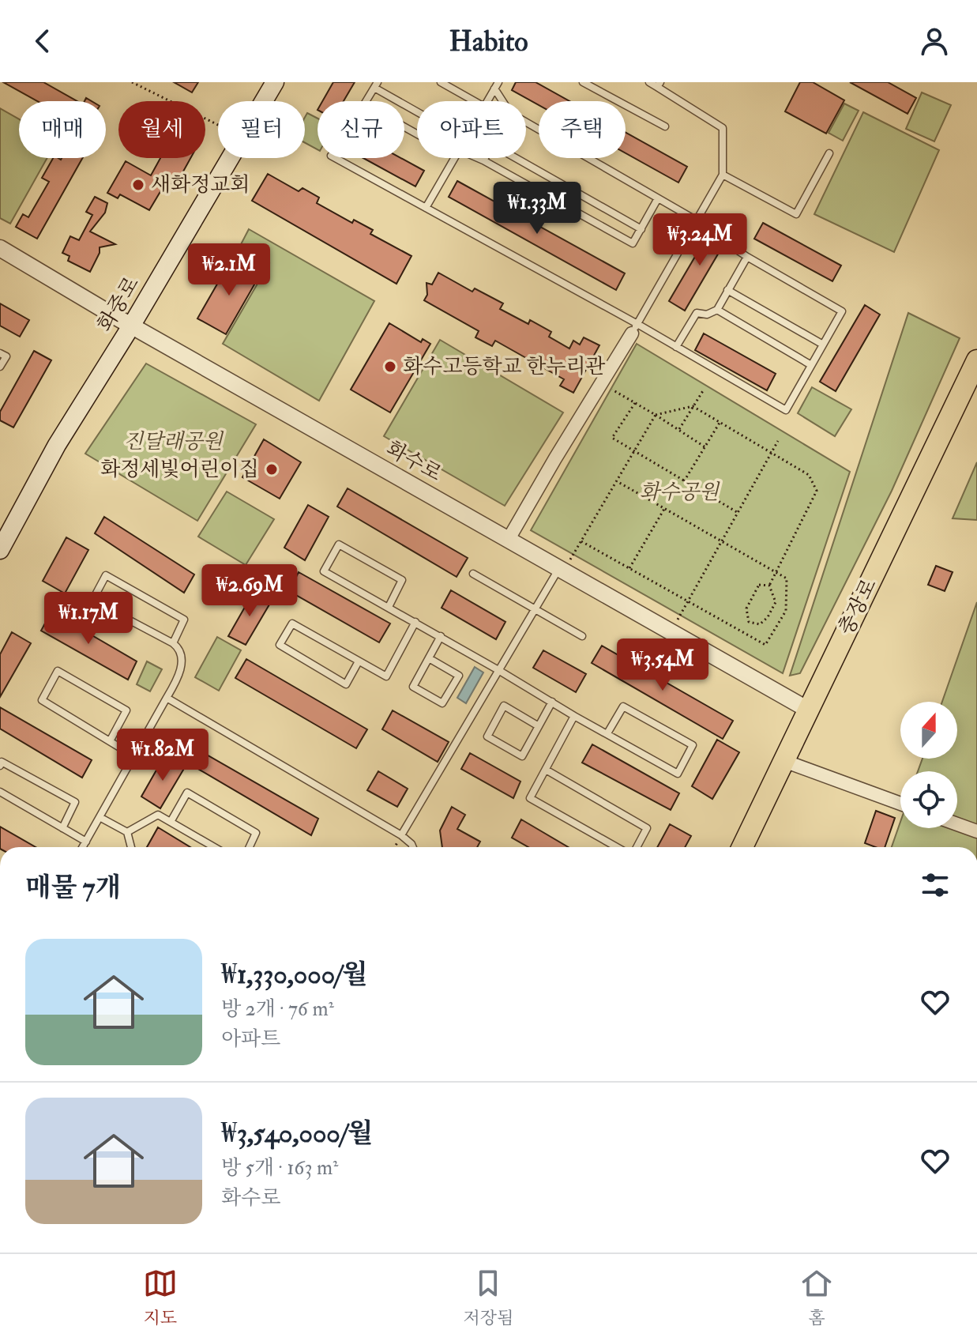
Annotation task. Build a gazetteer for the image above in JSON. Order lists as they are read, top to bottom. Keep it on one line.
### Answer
{"streets":{"main road":["화중로","충장로"],"street":["화수로"]},"crossings":[["화중로","화수로"],["화수로","충장로"]],"parks":["진달래공원","화수공원"],"places":["새화정교회","화수고등학교 한누리관","화정세빛어린이집"],"north":"top","page":{"header":"Habito","chip":["매매","월세","필터","신규","아파트","주택"],"price":["₩1.33M","₩3.24M","₩2.1M","₩2.69M","₩1.17M","₩3.54M","₩1.82M"],"heading":"매물 7개","list":[{"name":"₩1,330,000/월","note":"방 2개 · 76 m² · 아파트"},{"name":"₩3,540,000/월","note":"방 5개 · 163 m² · 화수로"}],"tabs":["지도","저장됨","홈"]}}
